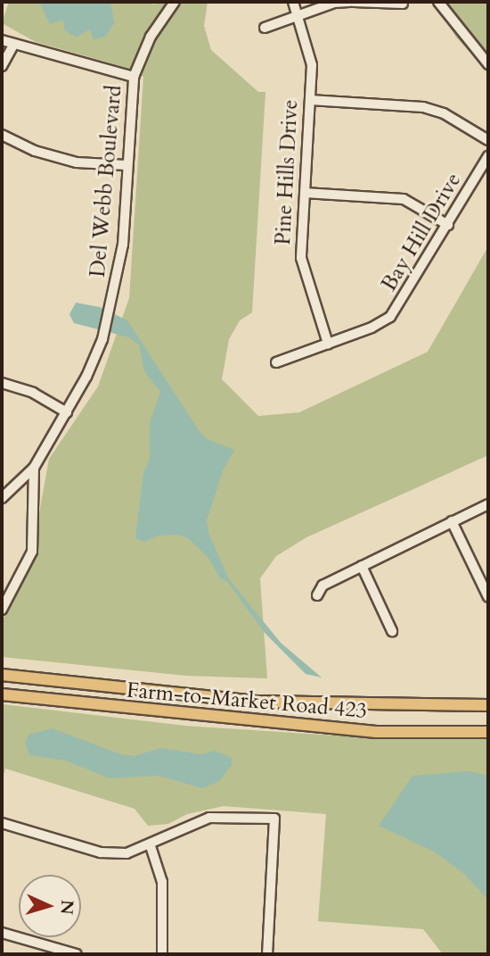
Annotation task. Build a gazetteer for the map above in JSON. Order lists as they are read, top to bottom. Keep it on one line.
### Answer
{"streets":{"main road":["Farm-to-Market Road 423"],"street":["Pine Hills Drive","Del Webb Boulevard","Bay Hill Drive"]},"crossings":[["Pine Hills Drive","Bay Hill Drive"]],"north":"right"}
